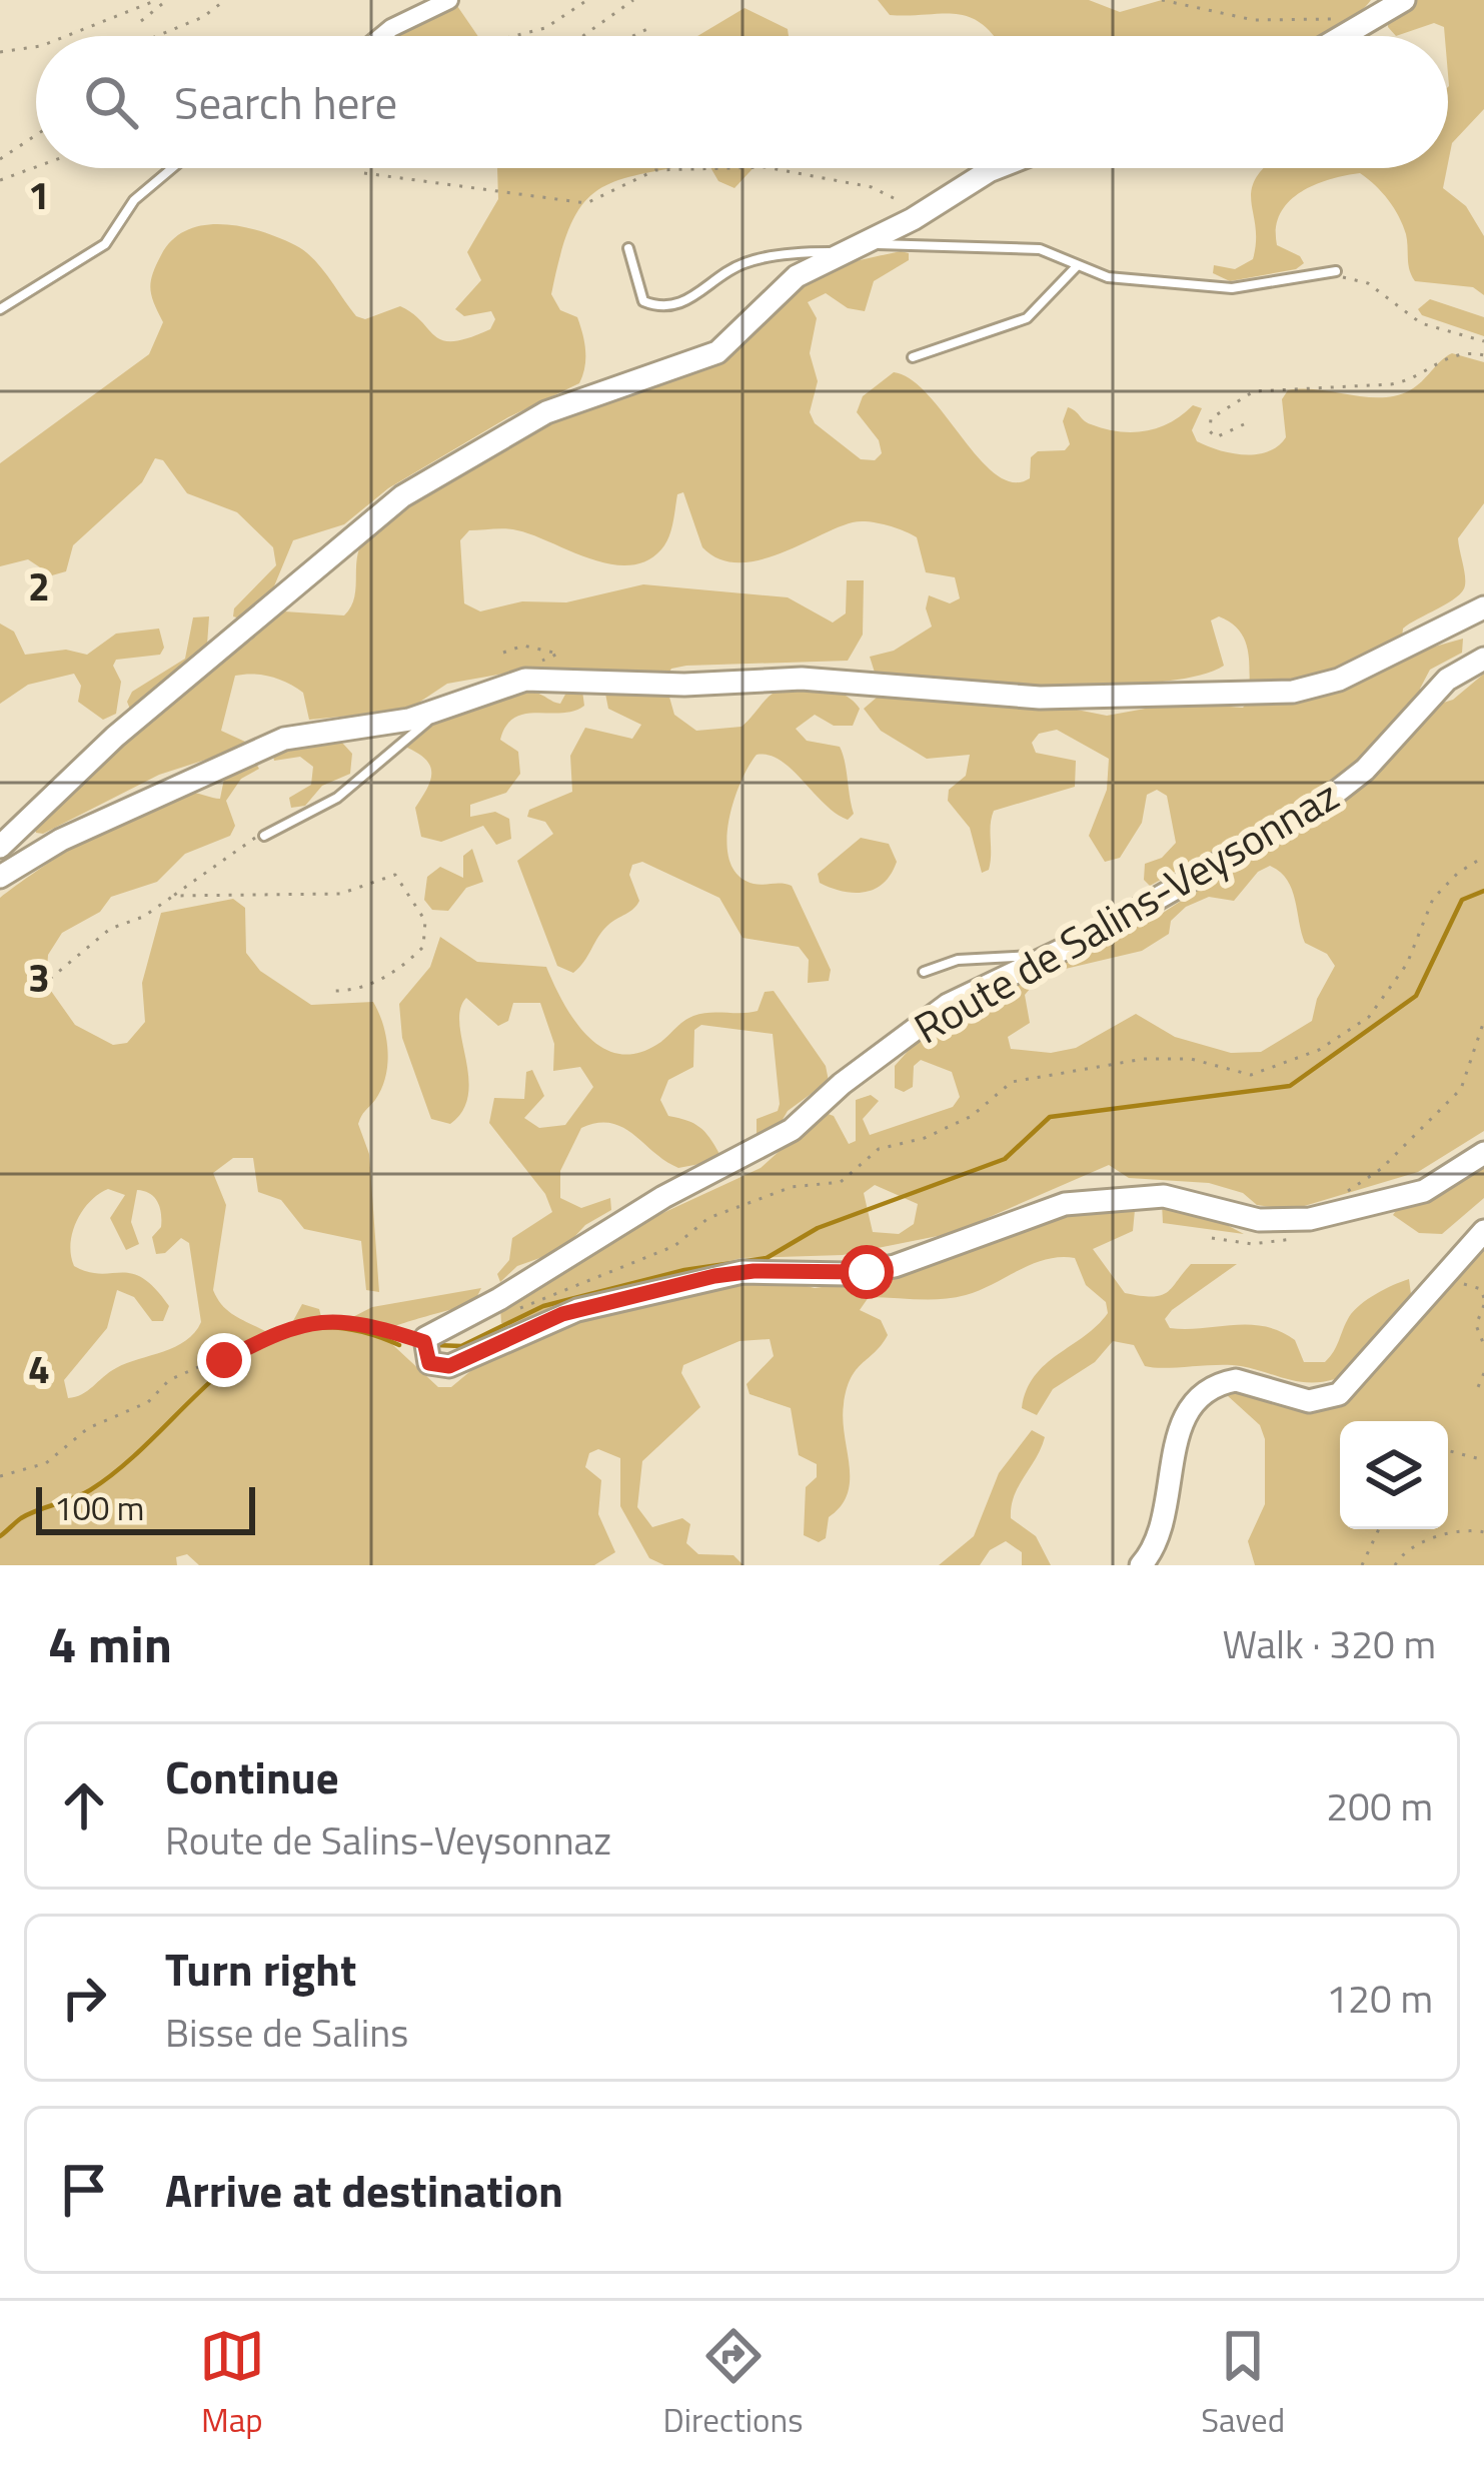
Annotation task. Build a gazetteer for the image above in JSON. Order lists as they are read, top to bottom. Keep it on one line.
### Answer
{"streets":{"street":["Route de Salins-Veysonnaz"]},"scale_bar":"100 m","page":{"search":"Search here","scale":"100 m","heading":["4 min","Walk · 320 m"],"list":[["Continue","Route de Salins-Veysonnaz","200 m"],["Turn right","Bisse de Salins","120 m"],"Arrive at destination"],"nav":["Map","Directions","Saved"]},"grid":{"rows":["1","2","3","4"]}}
